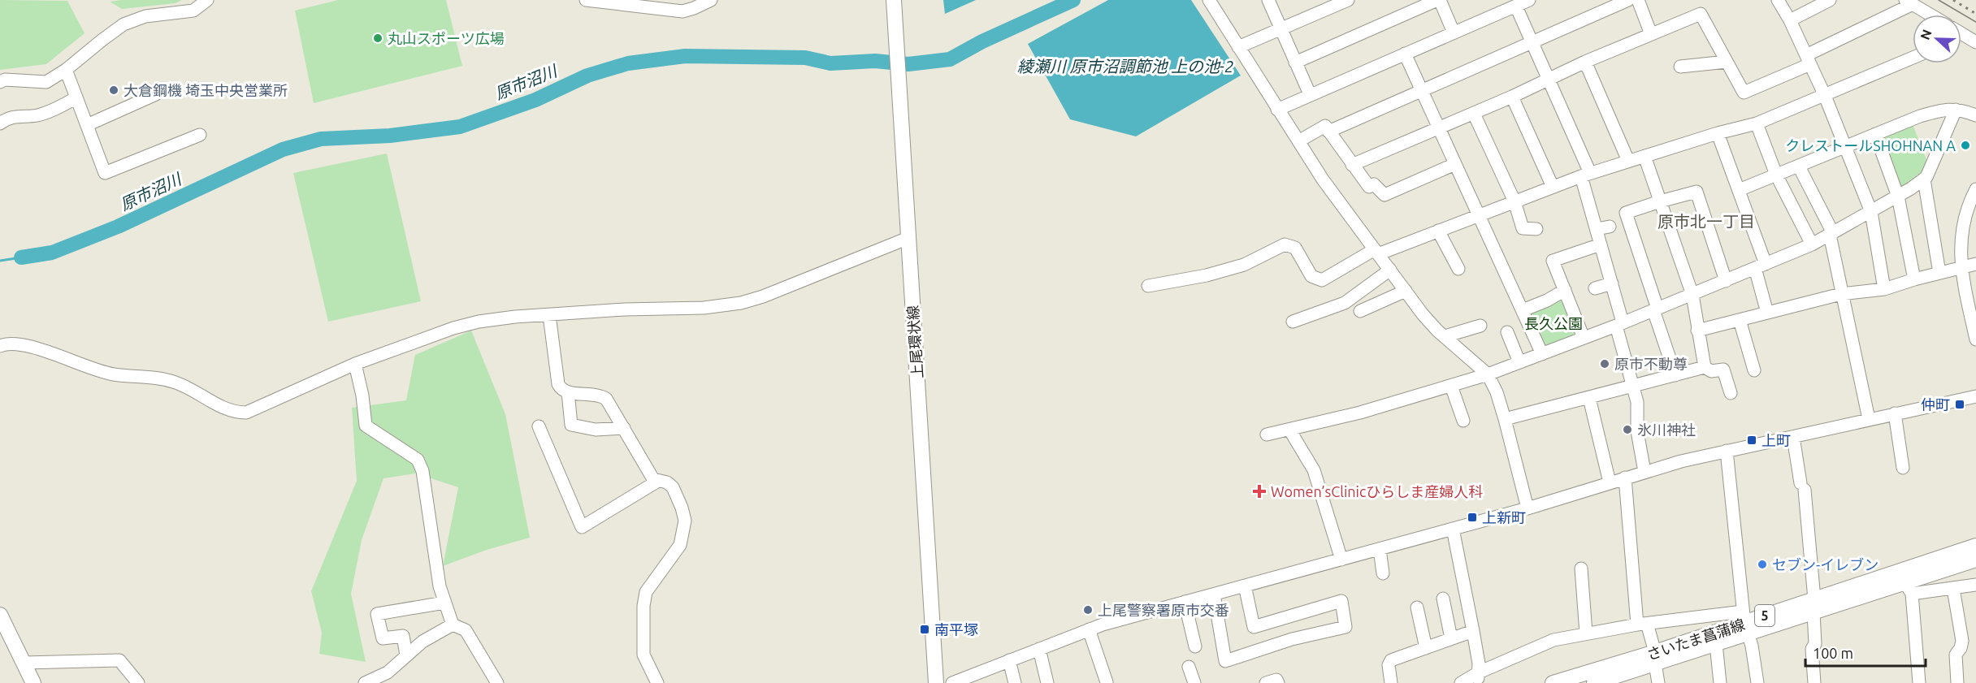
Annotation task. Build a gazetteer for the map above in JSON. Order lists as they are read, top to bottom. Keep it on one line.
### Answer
{"streets":{"main road":["上尾環状線","5","さいたま菖蒲線"]},"districts":["原市北一丁目"],"water":["綾瀬川 原市沼調節池 上の池-2","原市沼川"],"parks":["長久公園"],"places":{"other":["丸山スポーツ広場","大倉鋼機 埼玉中央営業所","クレストールSHOHNAN A","原市不動尊","氷川神社","セブン-イレブン","上尾警察署原市交番"],"transit":["仲町","上町","上新町","南平塚"],"health":["Women’sClinicひらしま産婦人科"]},"scale_bar":"100 m","north":"left"}
